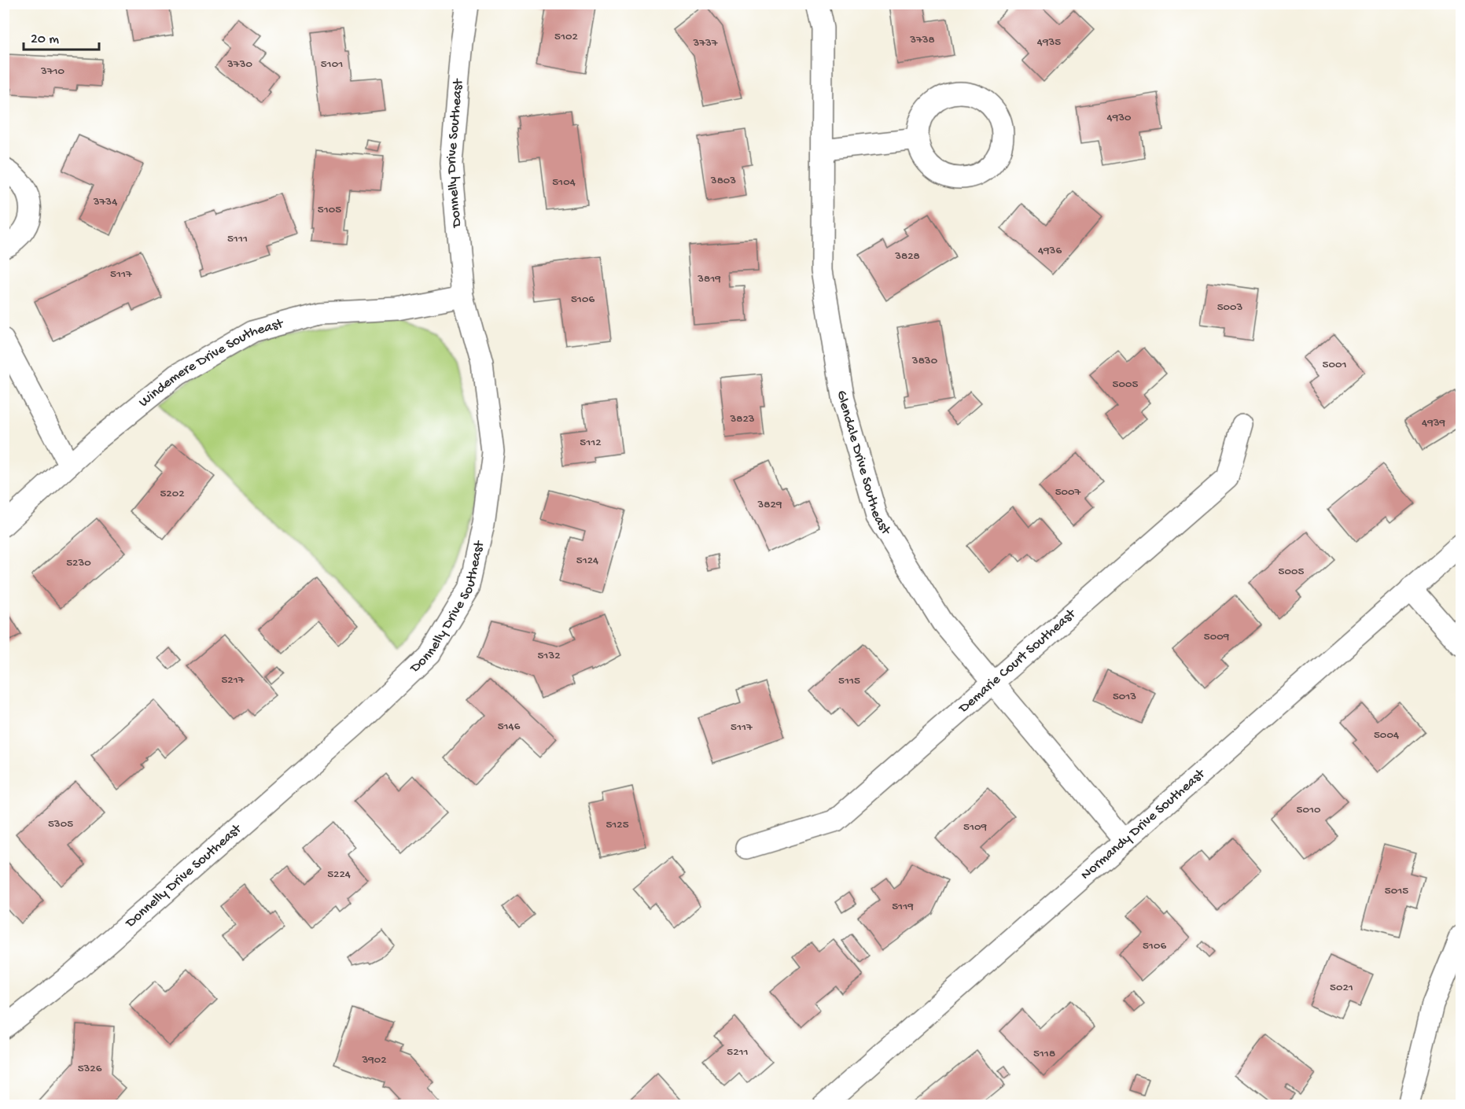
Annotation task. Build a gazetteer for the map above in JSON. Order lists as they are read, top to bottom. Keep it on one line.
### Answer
{"streets":{"street":["Donnelly Drive Southeast","Windemere Drive Southeast","Glendale Drive Southeast","Demarie Court Southeast","Normandy Drive Southeast"]},"crossings":[["Donnelly Drive Southeast","Windemere Drive Southeast"],["Glendale Drive Southeast","Demarie Court Southeast"],["Glendale Drive Southeast","Normandy Drive Southeast"]],"house_numbers":["5102","3738","4935","3737","3730","5101","3710","4930","3803","5104","3734","5105","5111","4936","3828","5117","3819","5106","5003","3830","5001","5005","3823","4939","5112","5007","5202","3829","5124","5230","5005","5009","5132","5217","5115","5013","5146","5117","5004","5010","5305","5125","5109","5224","5015","5119","5106","5021","5211","5118","3902","5326"],"scale_bar":"20 m"}
